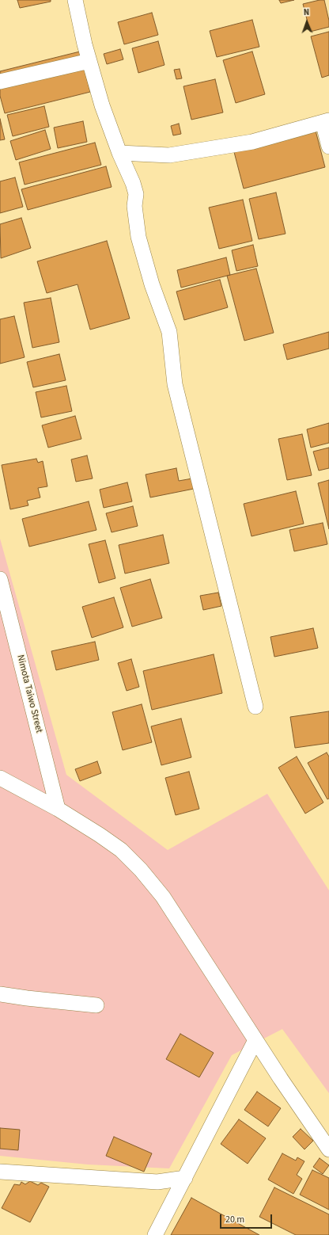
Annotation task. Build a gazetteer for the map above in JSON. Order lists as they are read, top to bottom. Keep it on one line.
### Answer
{"streets":{"street":["Nimota Taiwo Street"]},"scale_bar":"20 m","north":"top"}
